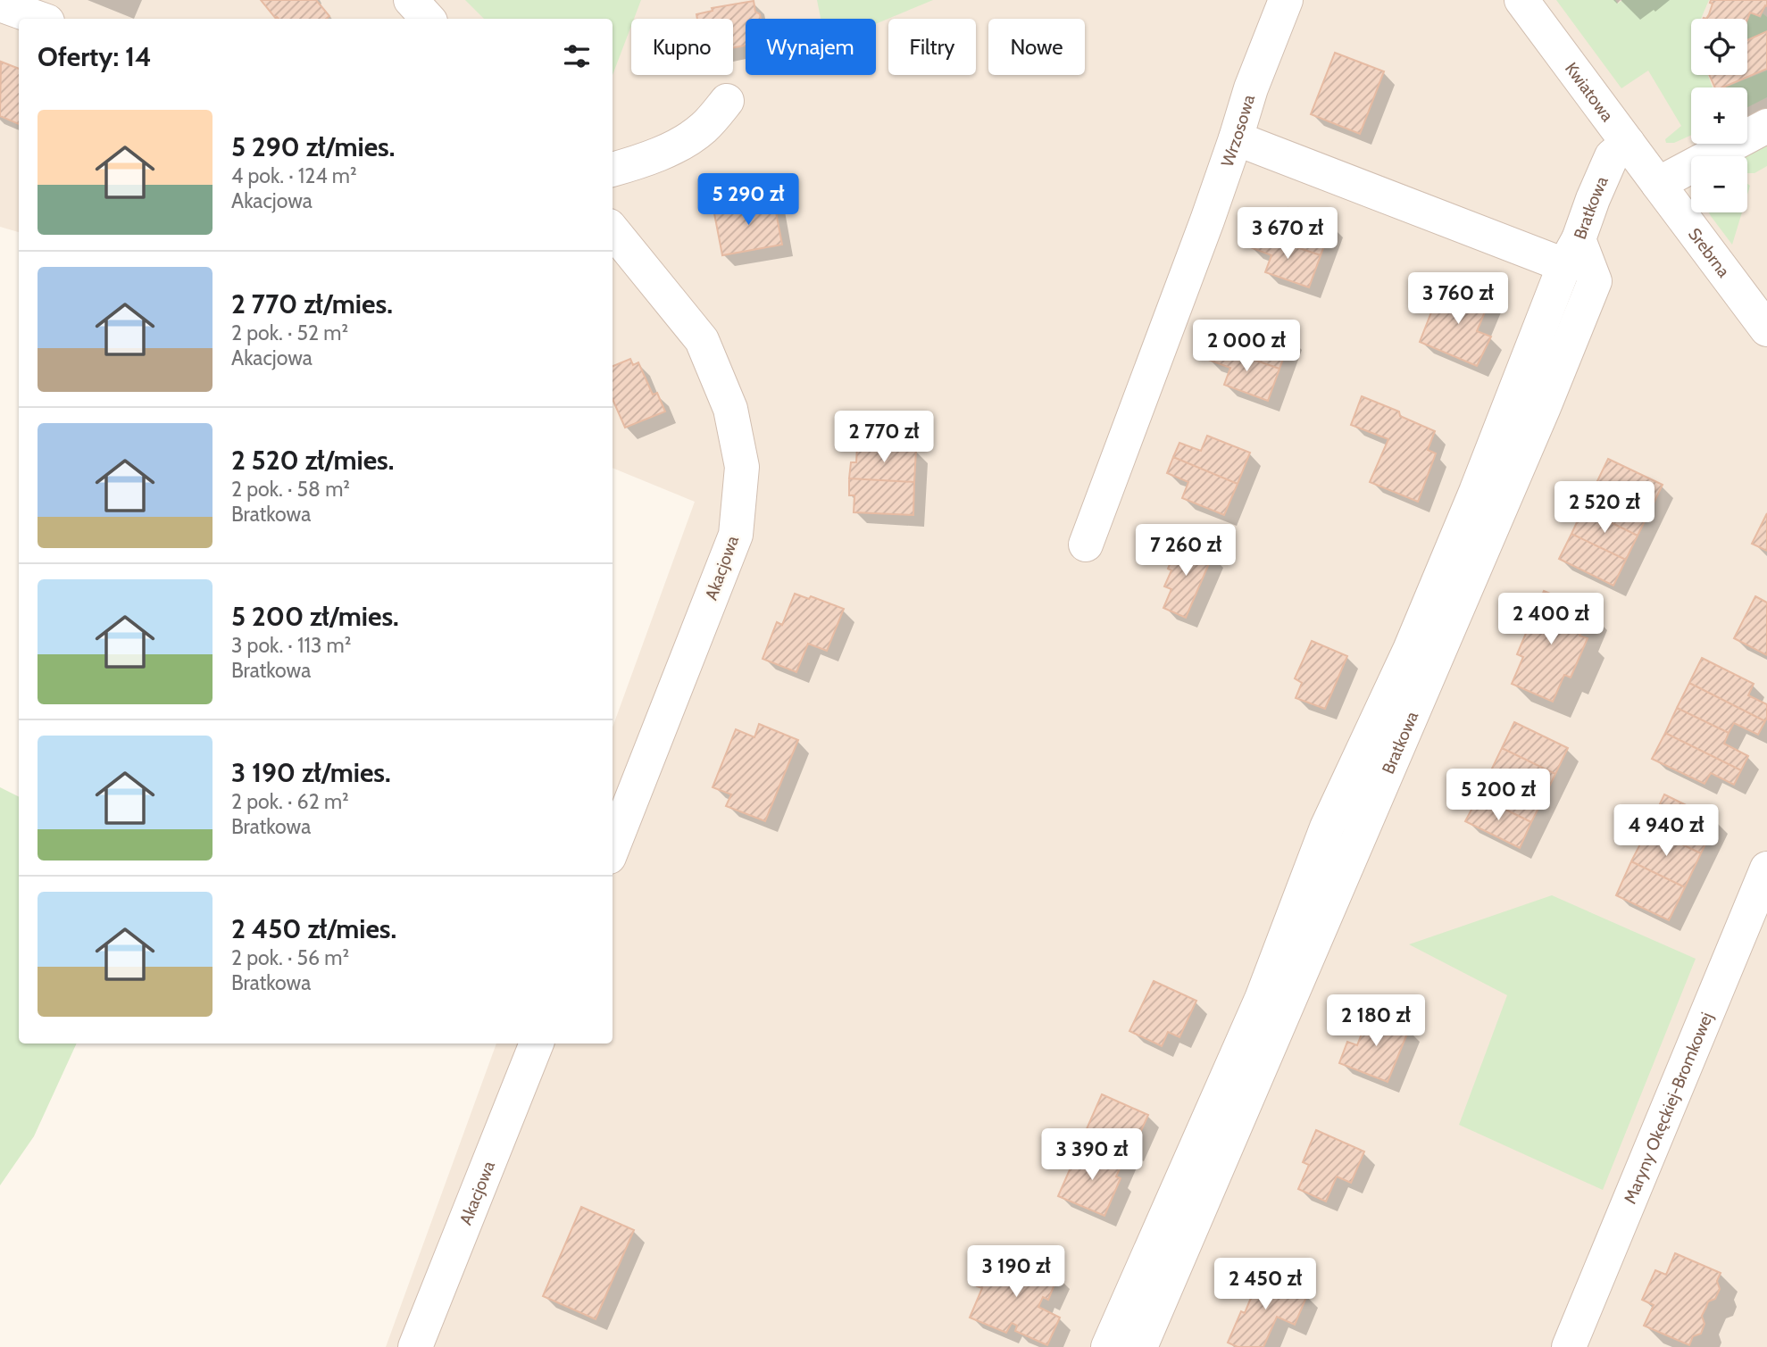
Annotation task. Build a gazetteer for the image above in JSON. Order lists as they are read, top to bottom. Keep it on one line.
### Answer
{"streets":{"street":["Kwiatowa","Wrzosowa","Bratkowa","Srebrna","Akacjowa","Maryny Okęckiej-Bromkowej"]},"crossings":[["Kwiatowa","Bratkowa"],["Kwiatowa","Srebrna"]],"page":{"map_buttons":["+","−"],"chip":["Kupno","Wynajem","Filtry","Nowe"],"heading":"Oferty: 14","list":[{"name":"5 290 zł/mies.","note":"4 pok. · 124 m² · Akacjowa"},{"name":"2 770 zł/mies.","note":"2 pok. · 52 m² · Akacjowa"},{"name":"2 520 zł/mies.","note":"2 pok. · 58 m² · Bratkowa"},{"name":"5 200 zł/mies.","note":"3 pok. · 113 m² · Bratkowa"},{"name":"3 190 zł/mies.","note":"2 pok. · 62 m² · Bratkowa"},{"name":"2 450 zł/mies.","note":"2 pok. · 56 m² · Bratkowa"}],"price":["5 290 zł","3 670 zł","3 760 zł","2 000 zł","2 770 zł","2 520 zł","7 260 zł","2 400 zł","5 200 zł","4 940 zł","2 180 zł","3 390 zł","3 190 zł","2 450 zł"]}}
